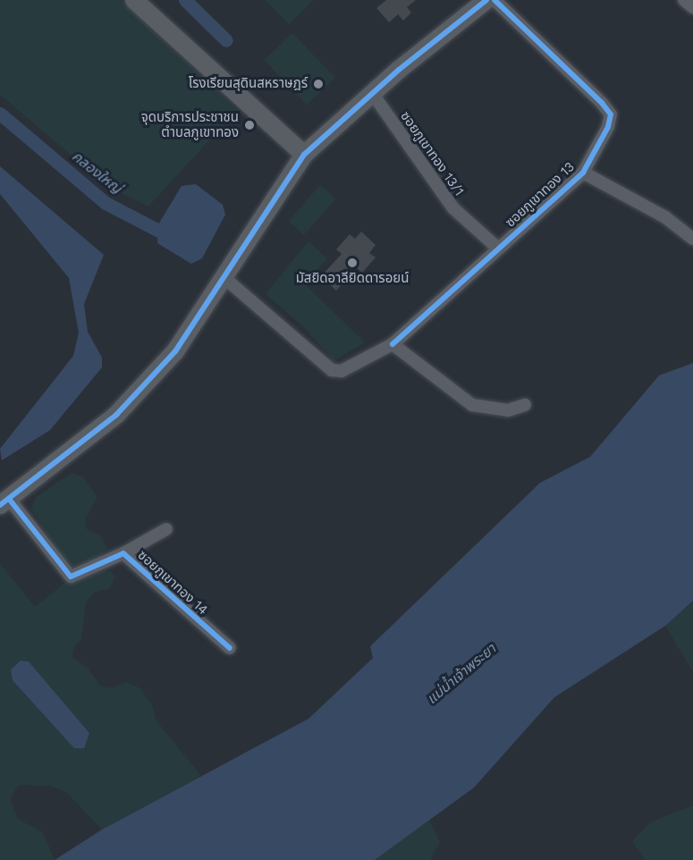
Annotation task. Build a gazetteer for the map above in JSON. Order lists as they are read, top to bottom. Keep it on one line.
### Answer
{"streets":{"street":["ซอยภูเขาทอง 13/1","ซอยภูเขาทอง 13","ซอยภูเขาทอง 14"]},"crossings":[["ซอยภูเขาทอง 13/1","ซอยภูเขาทอง 13"]],"water":["คลองใหญ่","แม่น้ำเจ้าพระยา"],"places":["โรงเรียนสุดินสหราษฎร์","จุดบริการประชาชน ตำบลภูเขาทอง","มัสยิดอาลียิดดารอยน์"]}
